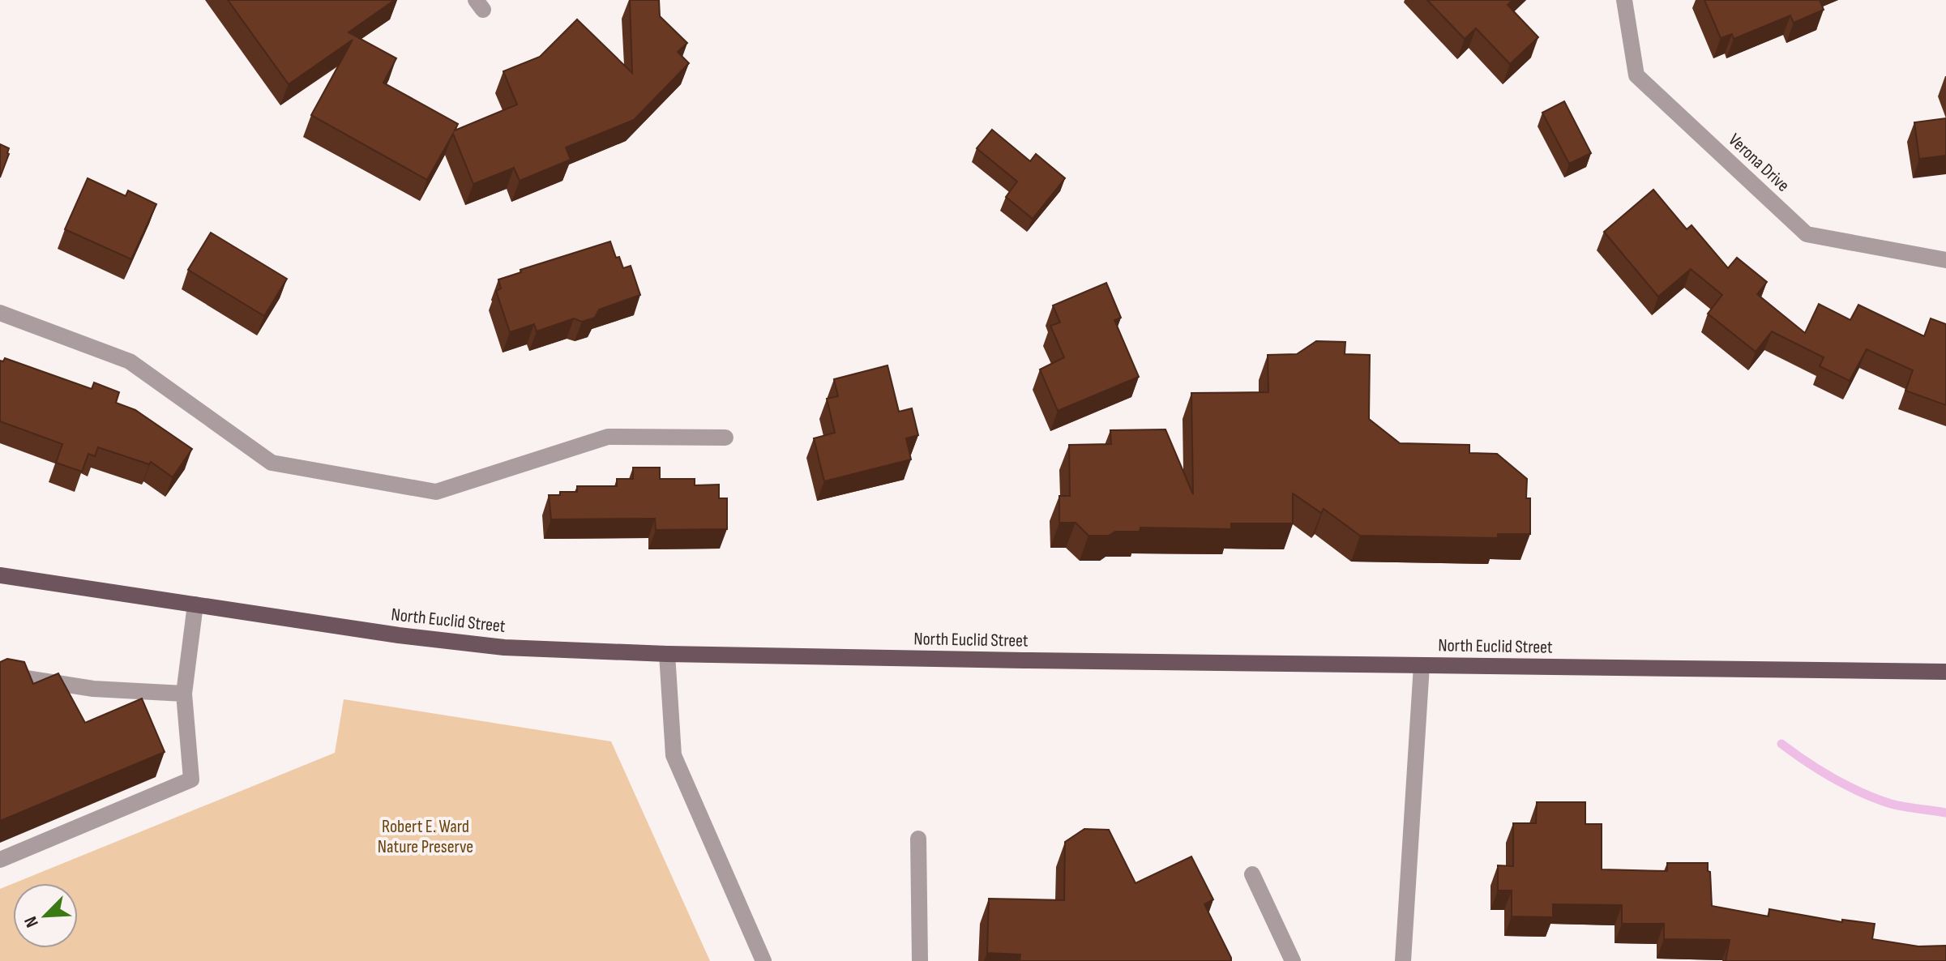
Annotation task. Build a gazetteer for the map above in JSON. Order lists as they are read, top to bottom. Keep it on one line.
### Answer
{"streets":{"main road":["North Euclid Street"],"street":["Verona Drive"]},"parks":["Robert E. Ward Nature Preserve"],"north":"bottom left"}
